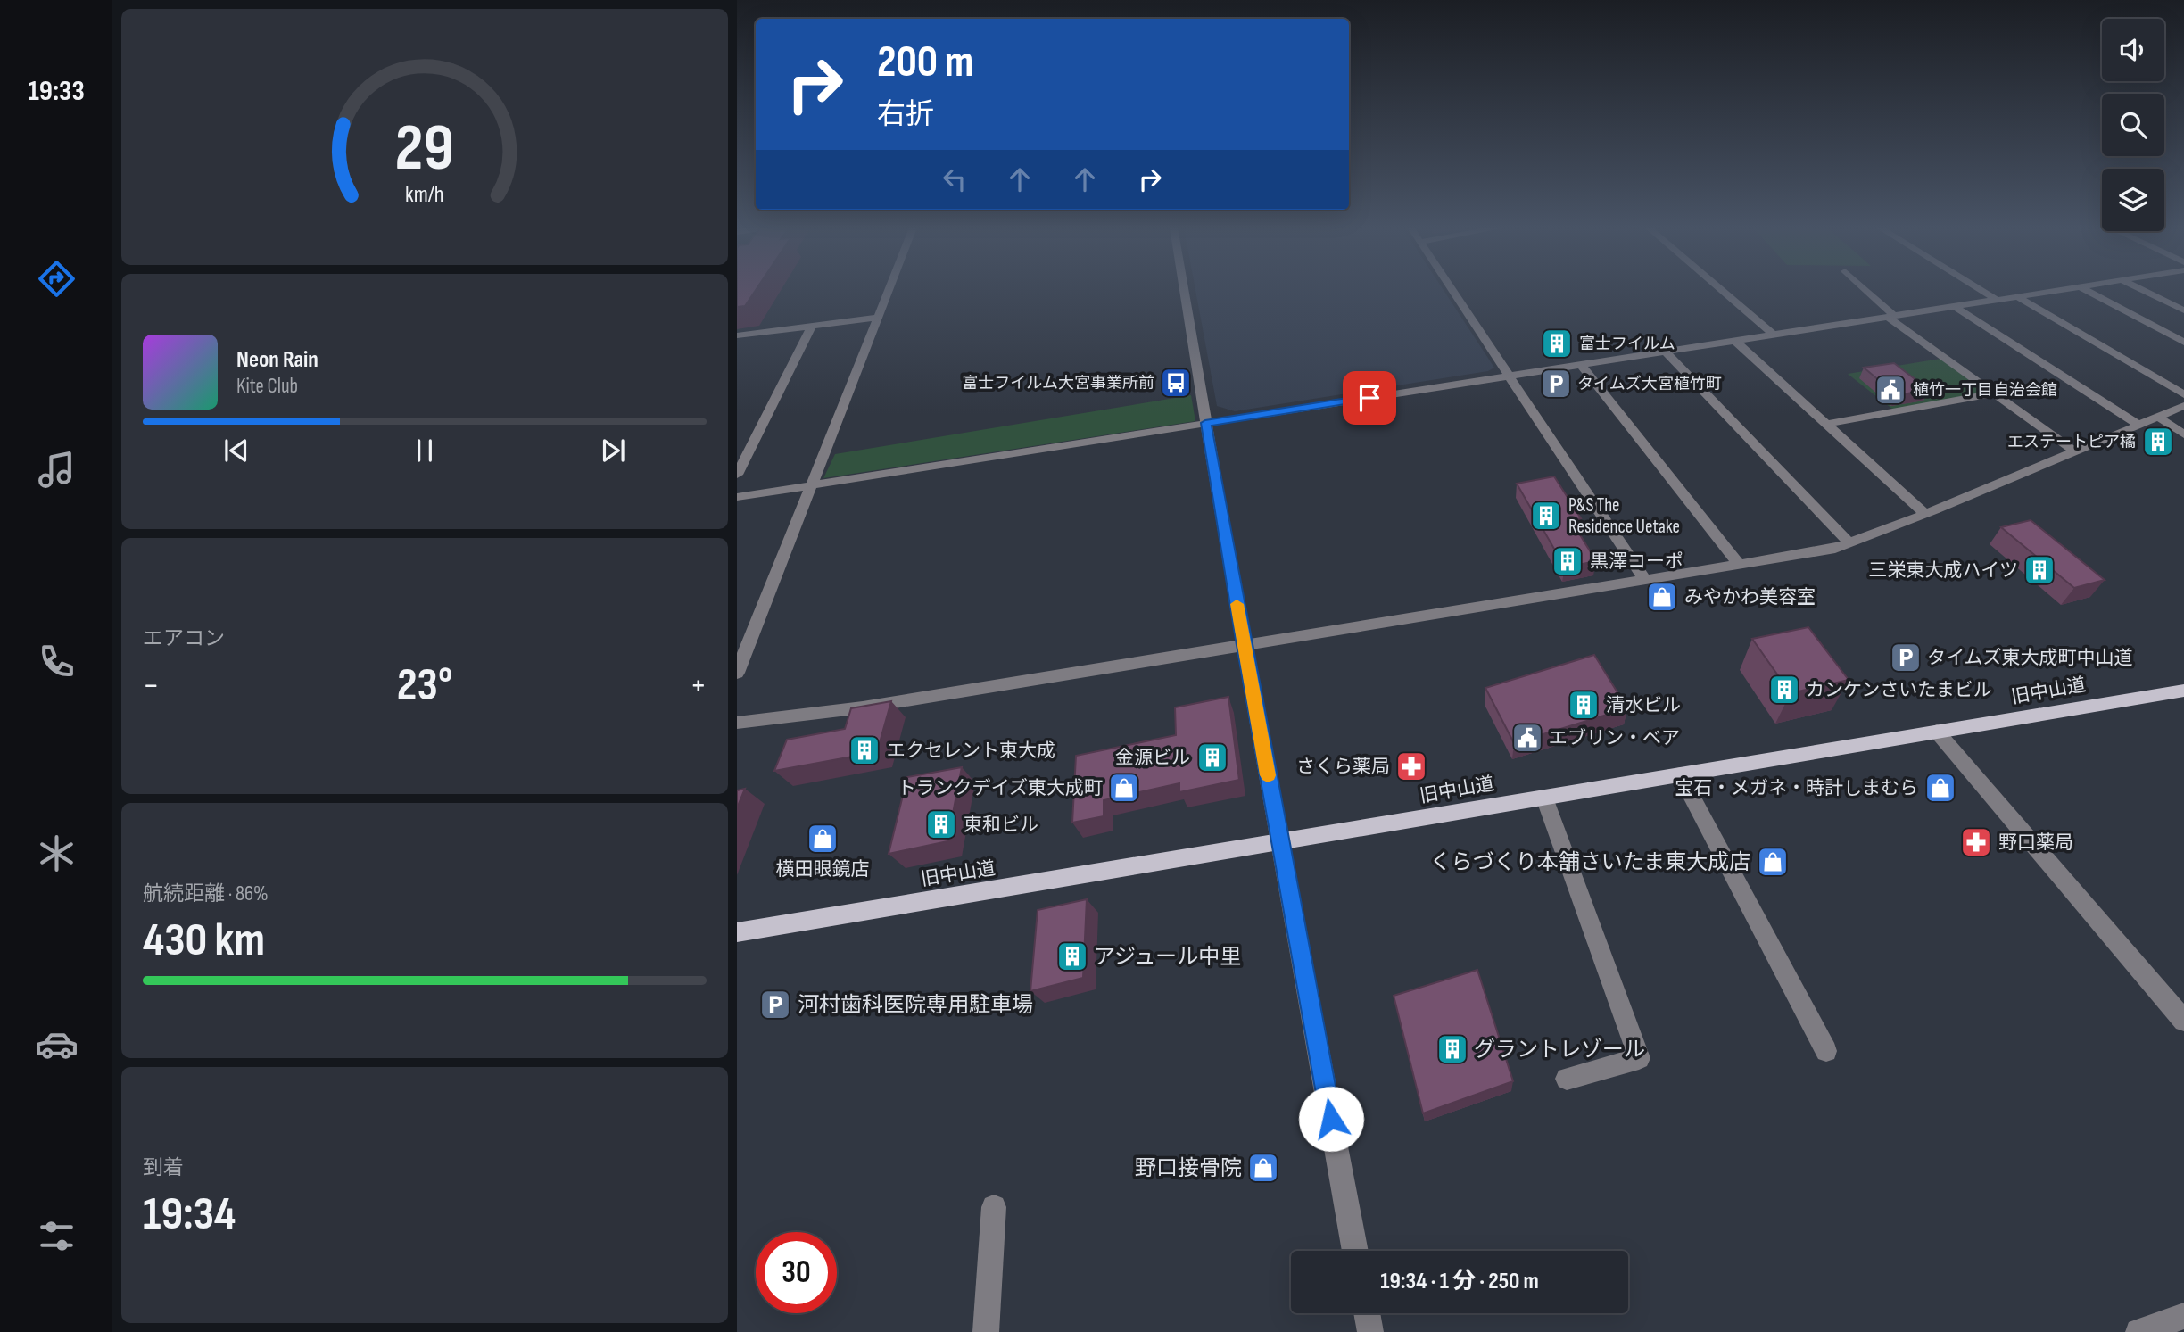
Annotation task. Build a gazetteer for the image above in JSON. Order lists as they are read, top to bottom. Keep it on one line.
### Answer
{"streets":{"main road":["旧中山道"]},"places":{"building":["富士フイルム","エステートピア橘","P&S The Residence Uetake","黒澤コーポ","三栄東大成ハイツ","カンケンさいたまビル","清水ビル","エクセレント東大成","金源ビル","東和ビル","アジュール中里","グラントレゾール"],"bus stop":["富士フイルム大宮事業所前"],"parking":["タイムズ大宮植竹町","タイムズ東大成町中山道","河村歯科医院専用駐車場"],"public building":["植竹一丁目自治会館","エブリン・ベア"],"shop":["みやかわ美容室","トランクデイズ東大成町","宝石・メガネ・時計しまむら","横田眼鏡店","くらづくり本舗さいたま東大成店","野口接骨院"],"pharmacy":["さくら薬局","野口薬局"]},"page":{"tabs":"19:33","turn":["200 m","右折"],"song":["Neon Rain","Kite Club"],"tile":["エアコン",["航続距離 · 86%","430 km"],["到着","19:34"]],"heat":["−","23°","+"],"limit":"30","trip":"19:34 · 1 分 · 250 m","gauge":["29","km/h"]}}
